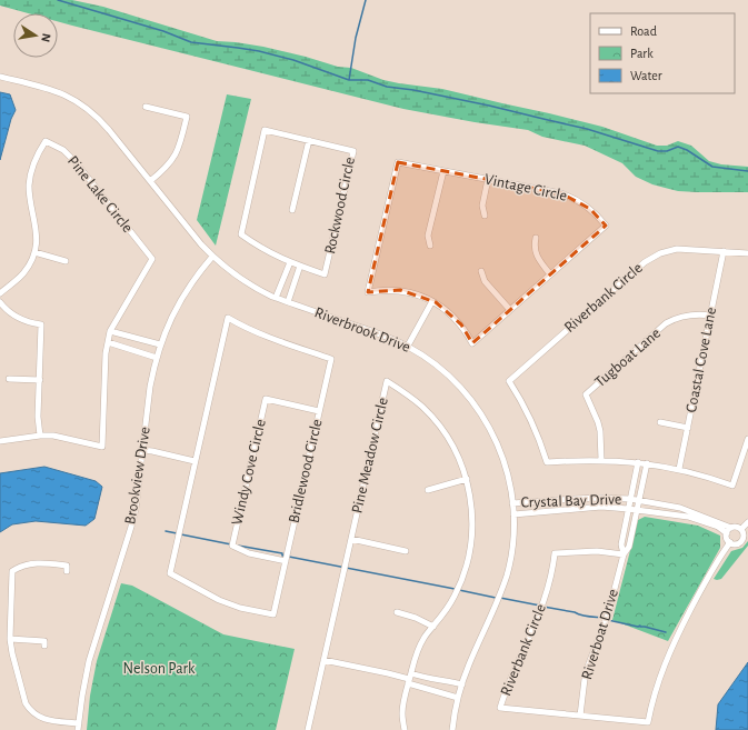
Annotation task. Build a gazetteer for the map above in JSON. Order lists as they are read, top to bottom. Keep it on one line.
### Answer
{"streets":{"street":["Vintage Circle","Pine Lake Circle","Rockwood Circle","Riverbank Circle","Riverbrook Drive","Tugboat Lane","Coastal Cove Lane","Pine Meadow Circle","Bridlewood Circle","Windy Cove Circle","Brookview Drive","Crystal Bay Drive","Riverboat Drive"]},"crossings":[["Riverbank Circle","Tugboat Lane"],["Riverbank Circle","Coastal Cove Lane"],["Riverbank Circle","Crystal Bay Drive"],["Riverbank Circle","Riverboat Drive"],["Riverbrook Drive","Brookview Drive"],["Riverbrook Drive","Crystal Bay Drive"],["Tugboat Lane","Coastal Cove Lane"],["Bridlewood Circle","Windy Cove Circle"]],"parks":["Nelson Park"],"legend":["Road","Park","Water"],"north":"right"}
